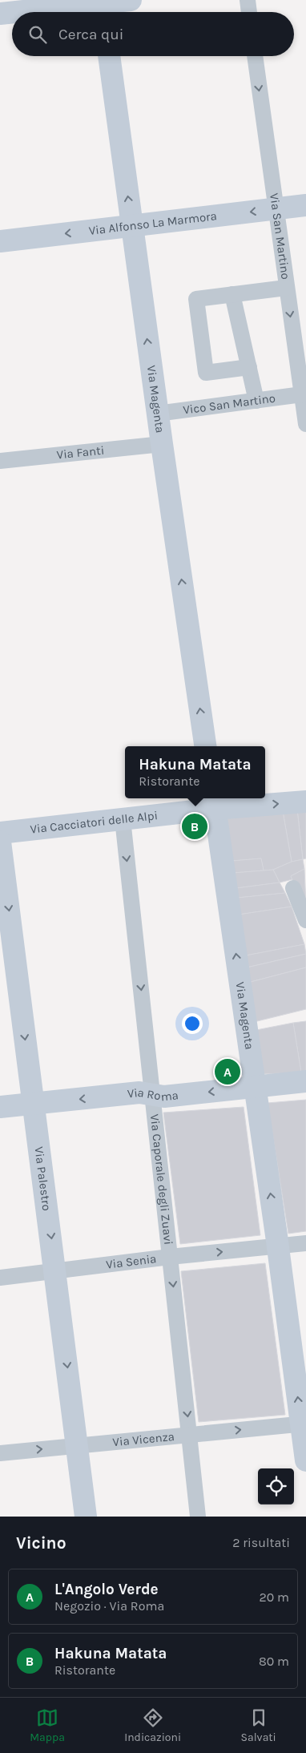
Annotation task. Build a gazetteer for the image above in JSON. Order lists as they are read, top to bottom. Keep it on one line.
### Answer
{"streets":{"street":["Via Alfonso La Marmora","Via San Martino","Via Magenta","Vico San Martino","Via Fanti","Via Cacciatori delle Alpi","Via Roma","Via Palestro","Via Caporale degli Zuavi","Via Senia","Via Vicenza"]},"crossings":[["Via Alfonso La Marmora","Via San Martino"],["Via Alfonso La Marmora","Via Magenta"],["Via San Martino","Vico San Martino"],["Via Magenta","Vico San Martino"],["Via Magenta","Via Fanti"],["Via Magenta","Via Cacciatori delle Alpi"],["Via Magenta","Via Roma"],["Via Magenta","Via Senia"],["Via Magenta","Via Vicenza"],["Via Cacciatori delle Alpi","Via Caporale degli Zuavi"],["Via Roma","Via Palestro"],["Via Roma","Via Caporale degli Zuavi"],["Via Palestro","Via Senia"],["Via Palestro","Via Vicenza"],["Via Caporale degli Zuavi","Via Senia"],["Via Caporale degli Zuavi","Via Vicenza"]],"one_way":["Via Alfonso La Marmora","Via Magenta","Via Roma","Via Palestro","Via Caporale degli Zuavi","Via Vicenza"],"page":{"search":"Cerca qui","popup":["Hakuna Matata","Ristorante"],"pins":["B","A"],"heading":["Vicino","2 risultati"],"list":[{"mark":"A","name":"L'Angolo Verde","note":"Negozio · Via Roma","value":"20 m"},{"mark":"B","name":"Hakuna Matata","note":"Ristorante","value":"80 m"}],"nav":["Mappa","Indicazioni","Salvati"]}}
